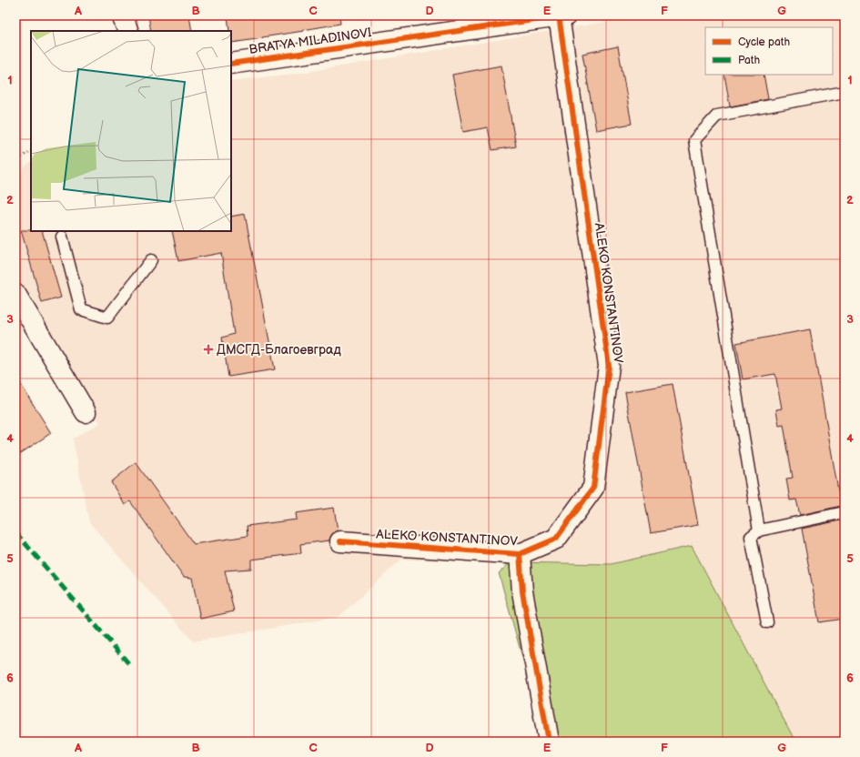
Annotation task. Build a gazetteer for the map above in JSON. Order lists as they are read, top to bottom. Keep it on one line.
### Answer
{"streets":{"street":["BRATYA MILADINOVI","ALEKO KONSTANTINOV"]},"crossings":[["BRATYA MILADINOVI","ALEKO KONSTANTINOV"]],"places":{"health":["ДМСГД-Благоевград"]},"legend":["Cycle path","Path"],"grid":{"columns":["A","B","C","D","E","F","G"],"rows":["1","2","3","4","5","6"]}}
